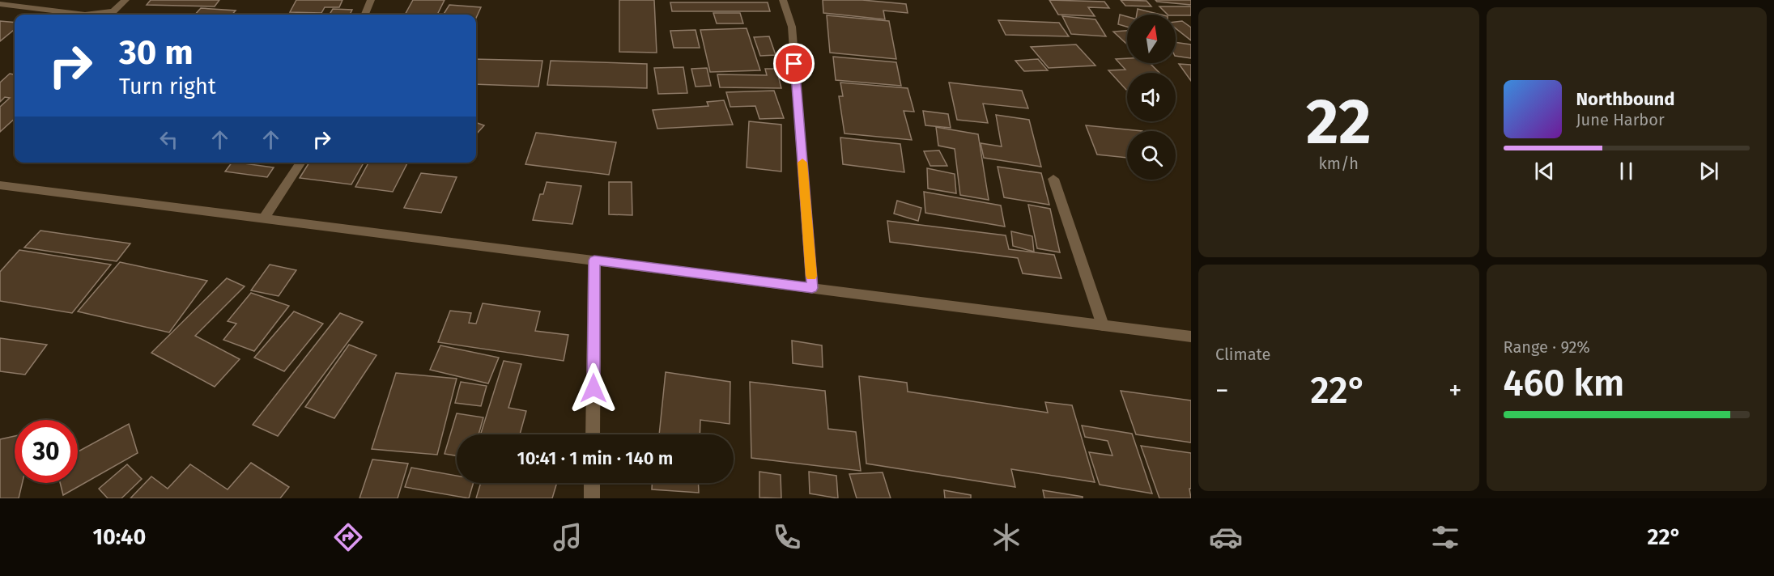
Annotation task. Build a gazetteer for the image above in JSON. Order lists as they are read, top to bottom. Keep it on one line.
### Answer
{"north":"top","page":{"tile":[["22","km/h"],"Climate",["Range · 92%","460 km"]],"turn":["30 m","Turn right"],"song":["Northbound","June Harbor"],"heat":["−","22°","+"],"limit":"30","trip":"10:41 · 1 min · 140 m","tabs":["10:40","22°"]}}
